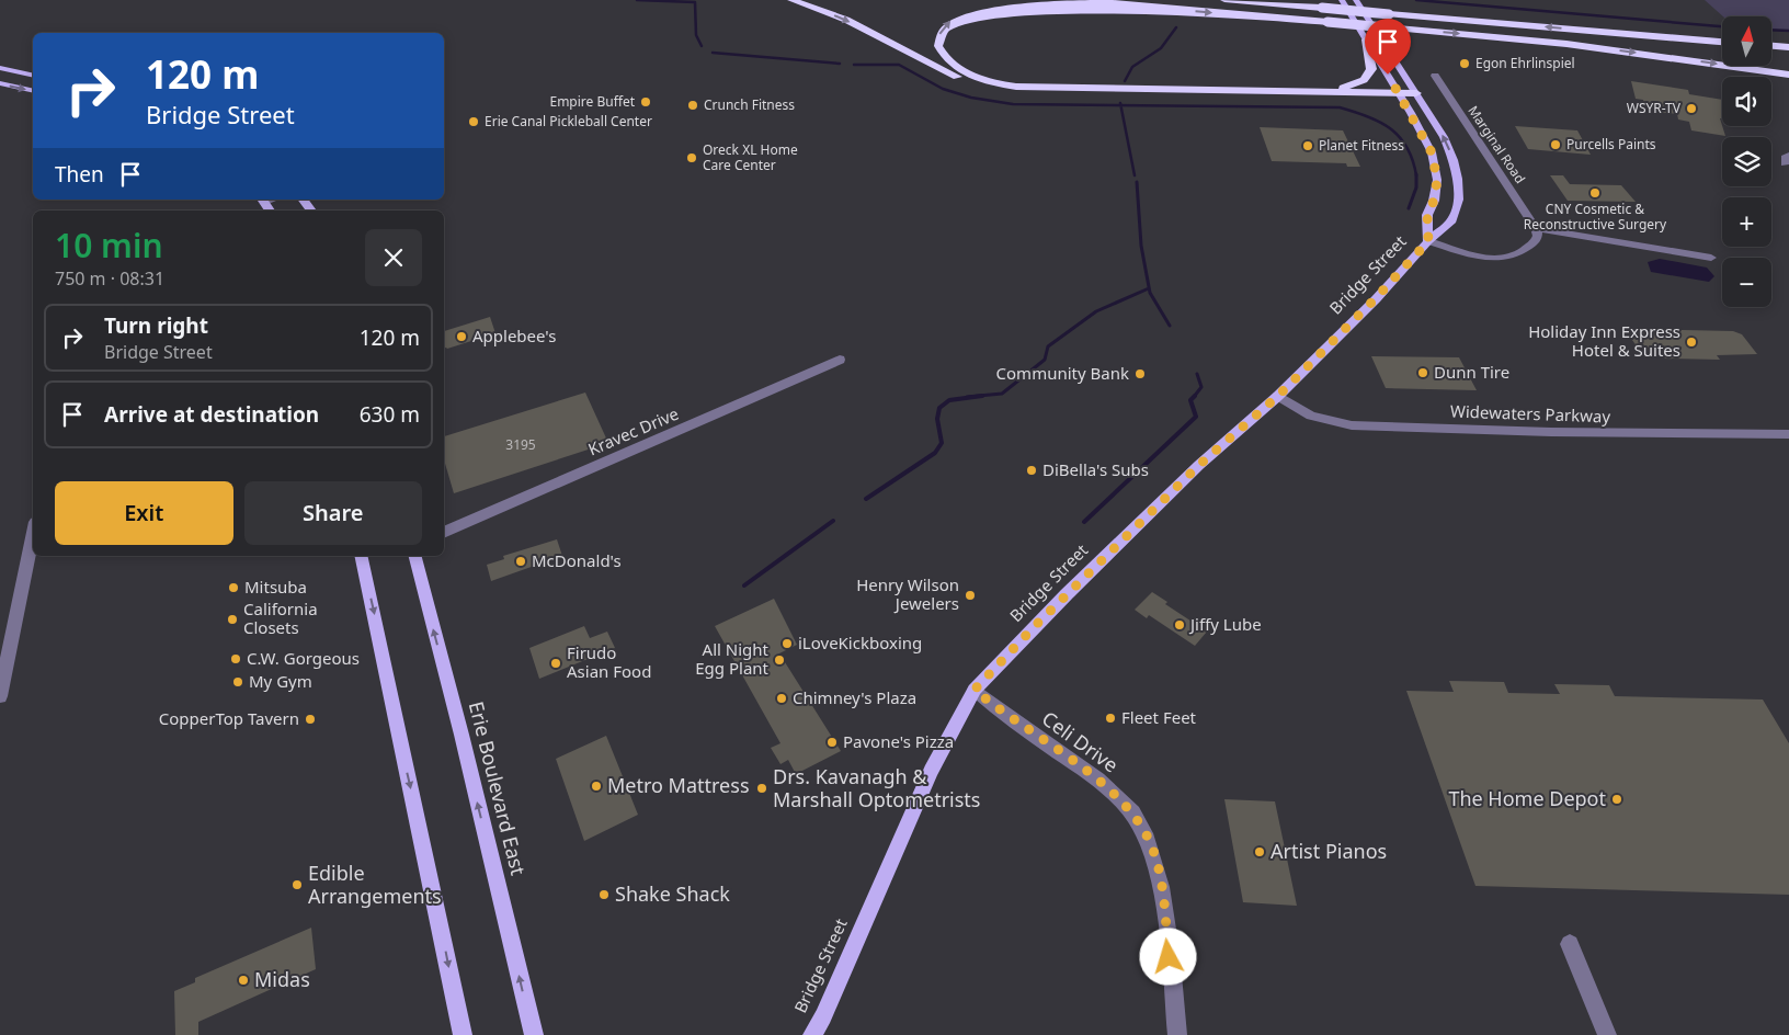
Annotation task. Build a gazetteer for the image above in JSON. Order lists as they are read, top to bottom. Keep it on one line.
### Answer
{"streets":{"main road":["Bridge Street","Erie Boulevard East"],"street":["Marginal Road","Widewaters Parkway","Kravec Drive","Celi Drive"]},"crossings":[["Bridge Street","Widewaters Parkway"],["Bridge Street","Celi Drive"]],"places":["Egon Ehrlinspiel","Empire Buffet","Crunch Fitness","WSYR-TV","Erie Canal Pickleball Center","Purcells Paints","Planet Fitness","Oreck XL Home Care Center","CNY Cosmetic & Reconstructive Surgery","Applebee's","Holiday Inn Express Hotel & Suites","Dunn Tire","Community Bank","DiBella's Subs","McDonald's","Mitsuba","Henry Wilson Jewelers","California Closets","Jiffy Lube","iLoveKickboxing","C.W. Gorgeous","All Night Egg Plant","Firudo Asian Food","My Gym","Chimney's Plaza","Fleet Feet","CopperTop Tavern","Pavone's Pizza","Metro Mattress","Drs. Kavanagh & Marshall Optometrists","The Home Depot","Artist Pianos","Edible Arrangements","Shake Shack","Midas"],"house_numbers":["3195"],"north":"top","page":{"map_buttons":["+","−"],"turn":["120 m","Bridge Street"],"then":"Then","heading":["10 min","750 m · 08:31"],"list":[{"name":"Turn right","note":"Bridge Street","value":"120 m"},{"name":"Arrive at destination","value":"630 m"}],"buttons":["Exit","Share"]}}
